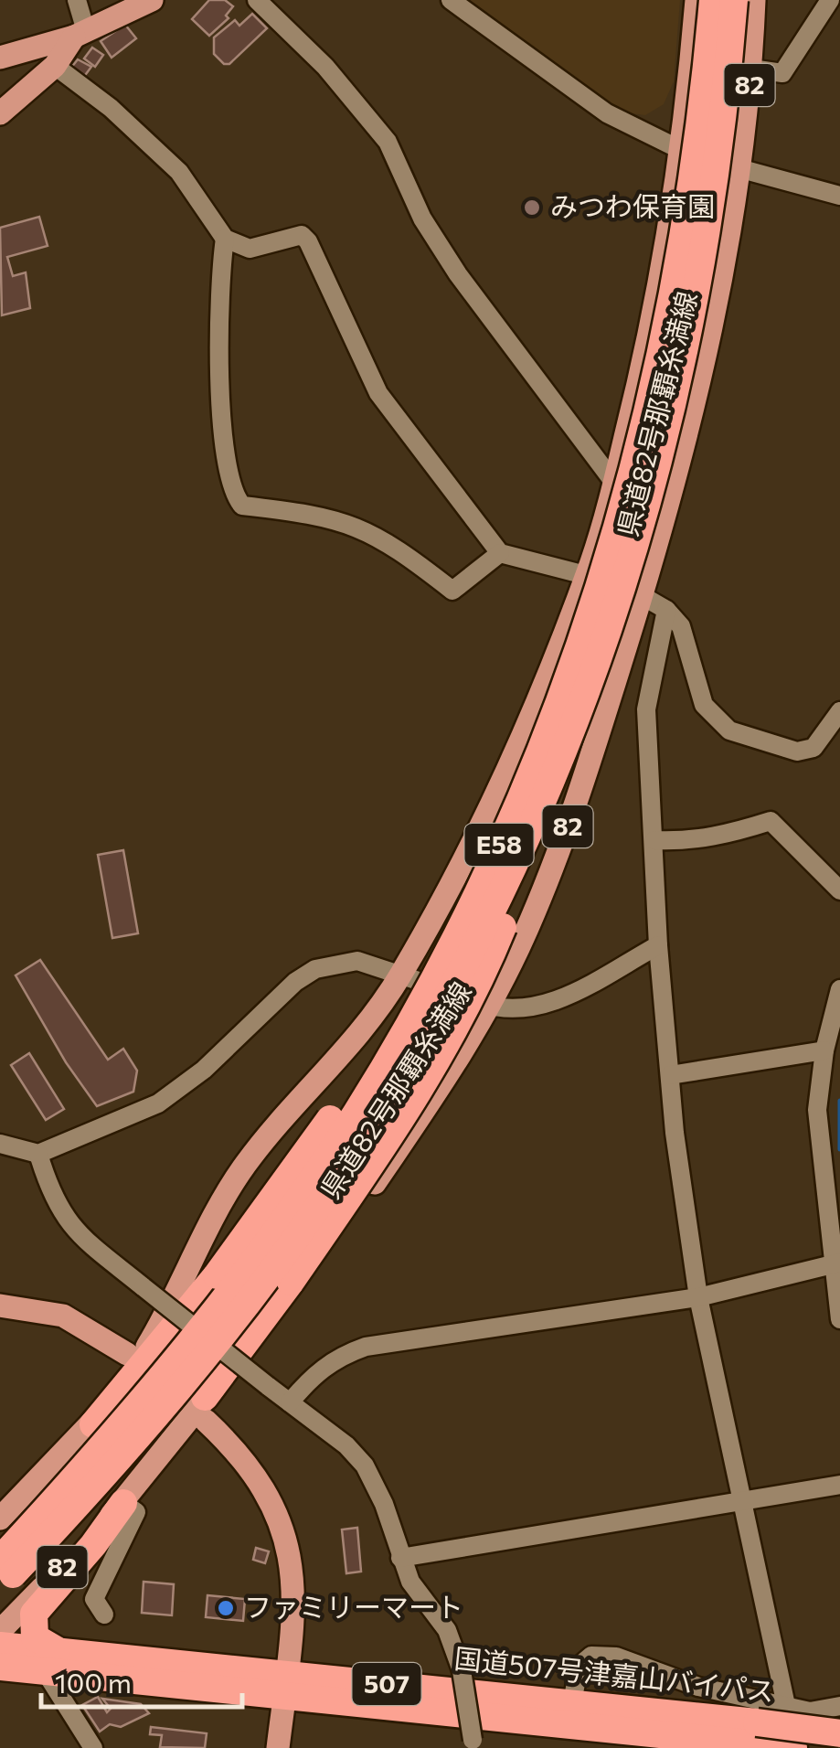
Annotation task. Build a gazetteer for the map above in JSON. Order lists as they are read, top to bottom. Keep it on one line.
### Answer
{"streets":{"highway":["E58","国道507号津嘉山バイパス","507"],"main road":["82","県道82号那覇糸満線"]},"places":["みつわ保育園","ファミリーマート"],"scale_bar":"100 m"}
